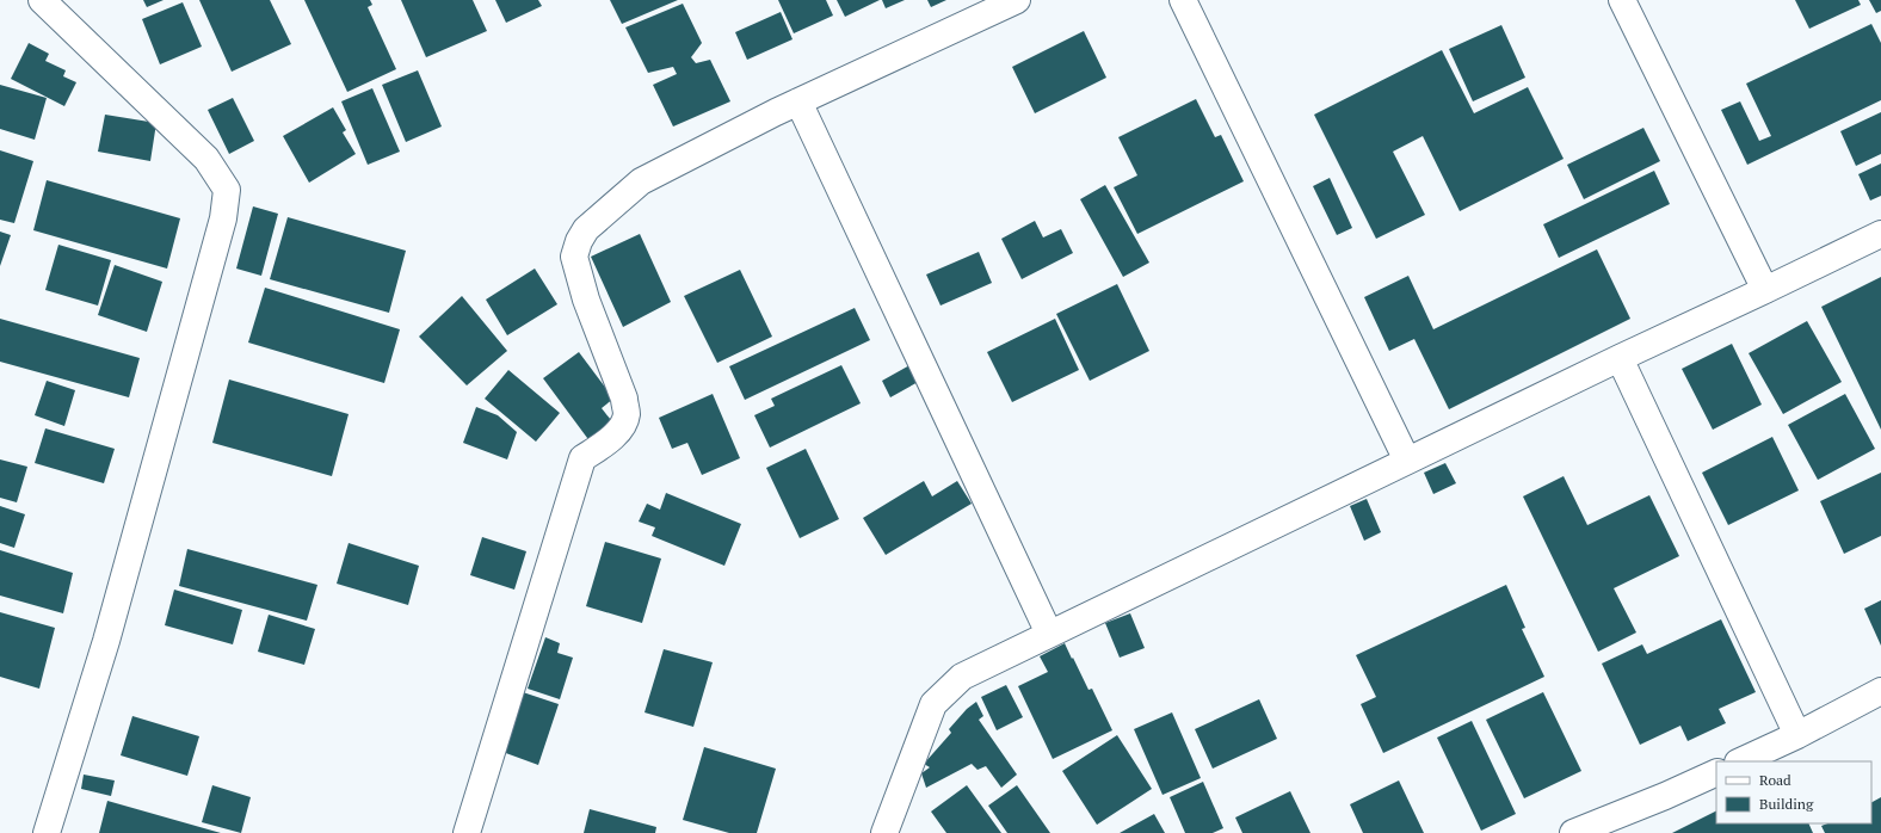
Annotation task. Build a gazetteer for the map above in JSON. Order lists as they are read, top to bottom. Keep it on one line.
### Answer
{"legend":["Road","Building"]}
